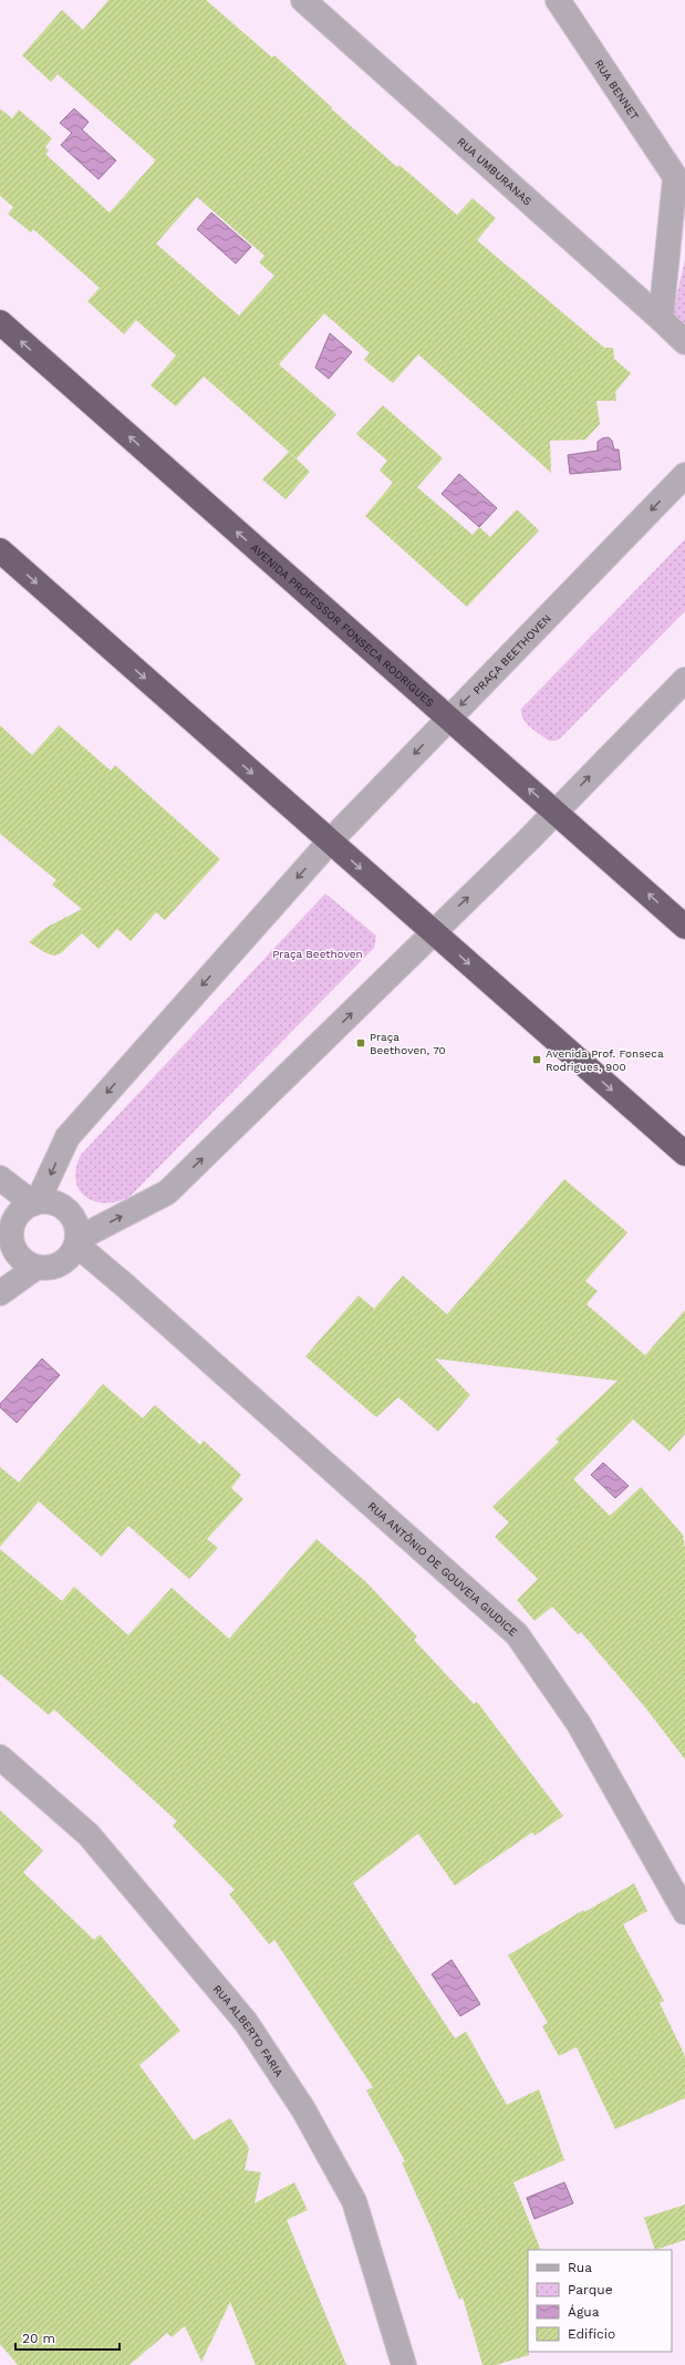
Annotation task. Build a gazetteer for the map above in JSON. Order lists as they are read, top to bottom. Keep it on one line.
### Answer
{"streets":{"highway":["AVENIDA PROFESSOR FONSECA RODRIGUES"],"street":["RUA BENNET","RUA UMBURANAS","PRAÇA BEETHOVEN","RUA ANTÔNIO DE GOUVEIA GIUDICE","RUA ALBERTO FARIA"]},"crossings":[["RUA BENNET","RUA UMBURANAS"],["AVENIDA PROFESSOR FONSECA RODRIGUES","PRAÇA BEETHOVEN"]],"parks":["Praça Beethoven"],"places":{"transit":["Praça Beethoven, 70","Avenida Prof. Fonseca Rodrigues, 900"]},"legend":["Rua","Parque","Água","Edifício"],"scale_bar":"20 m"}
